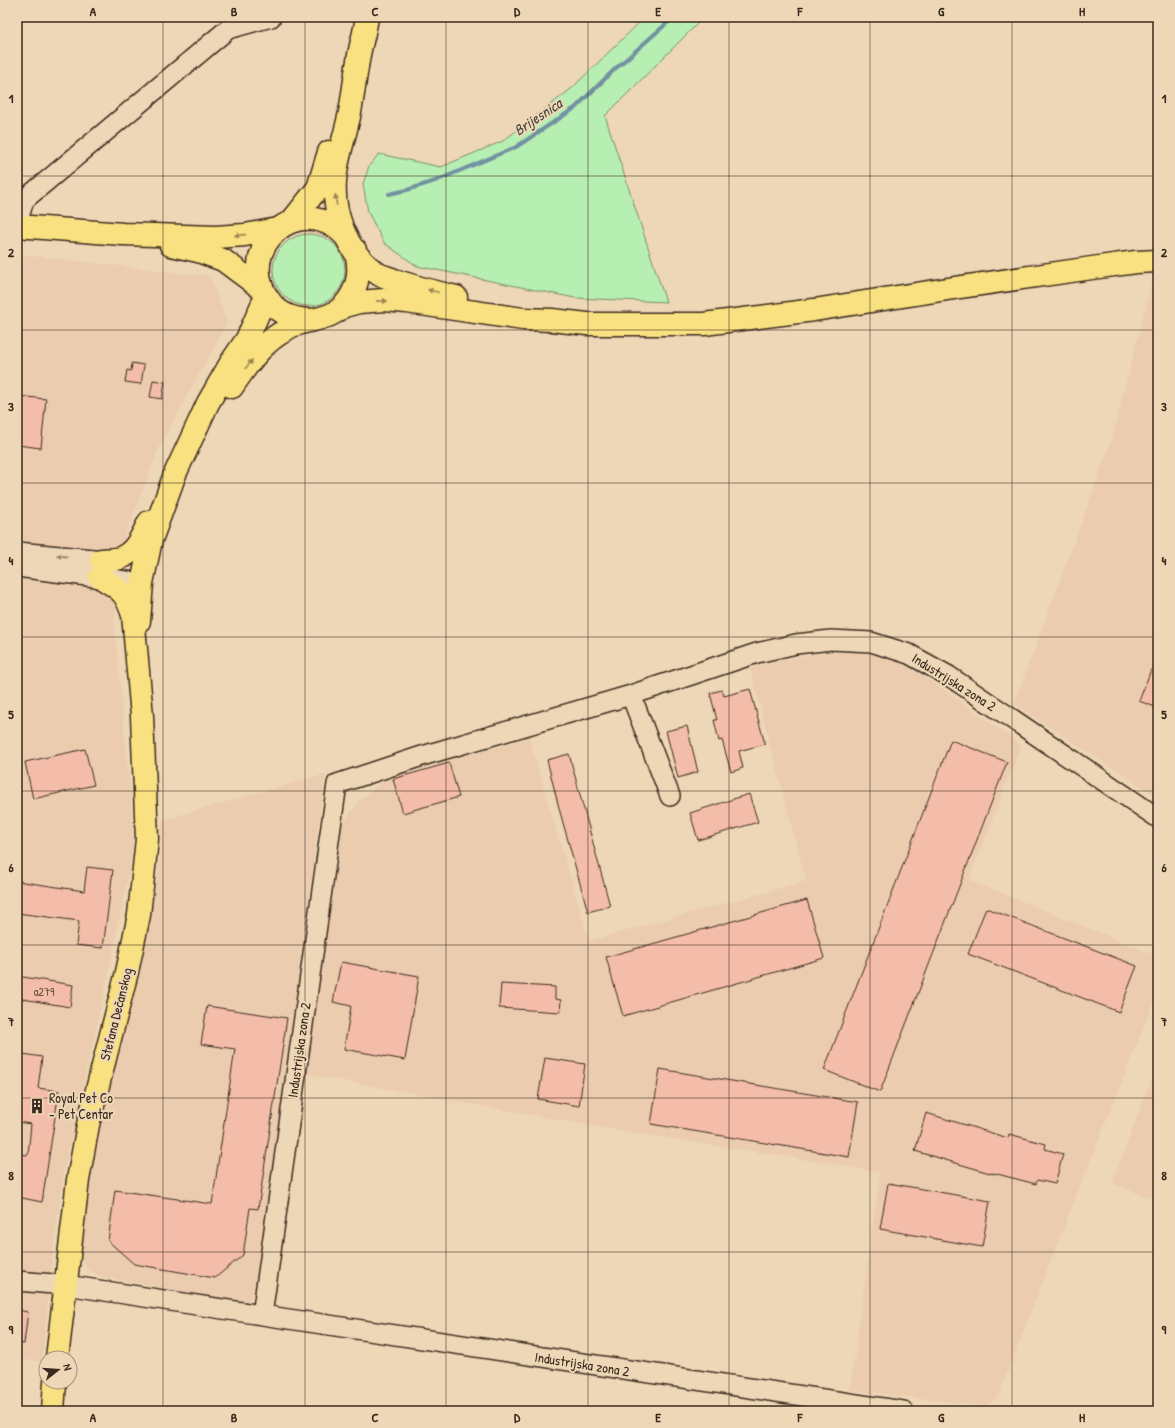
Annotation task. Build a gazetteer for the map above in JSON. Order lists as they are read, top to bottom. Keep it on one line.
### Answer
{"streets":{"main road":["Stefana Dečanskog"],"street":["Industrijska zona 2"]},"crossings":[["Industrijska zona 2","Stefana Dečanskog"]],"water":["Brijesnica"],"places":{"building":["Royal Pet Co - Pet Centar"]},"house_numbers":["a279"],"north":"right","grid":{"columns":["A","B","C","D","E","F","G","H"],"rows":["1","2","3","4","5","6","7","8","9"]}}
